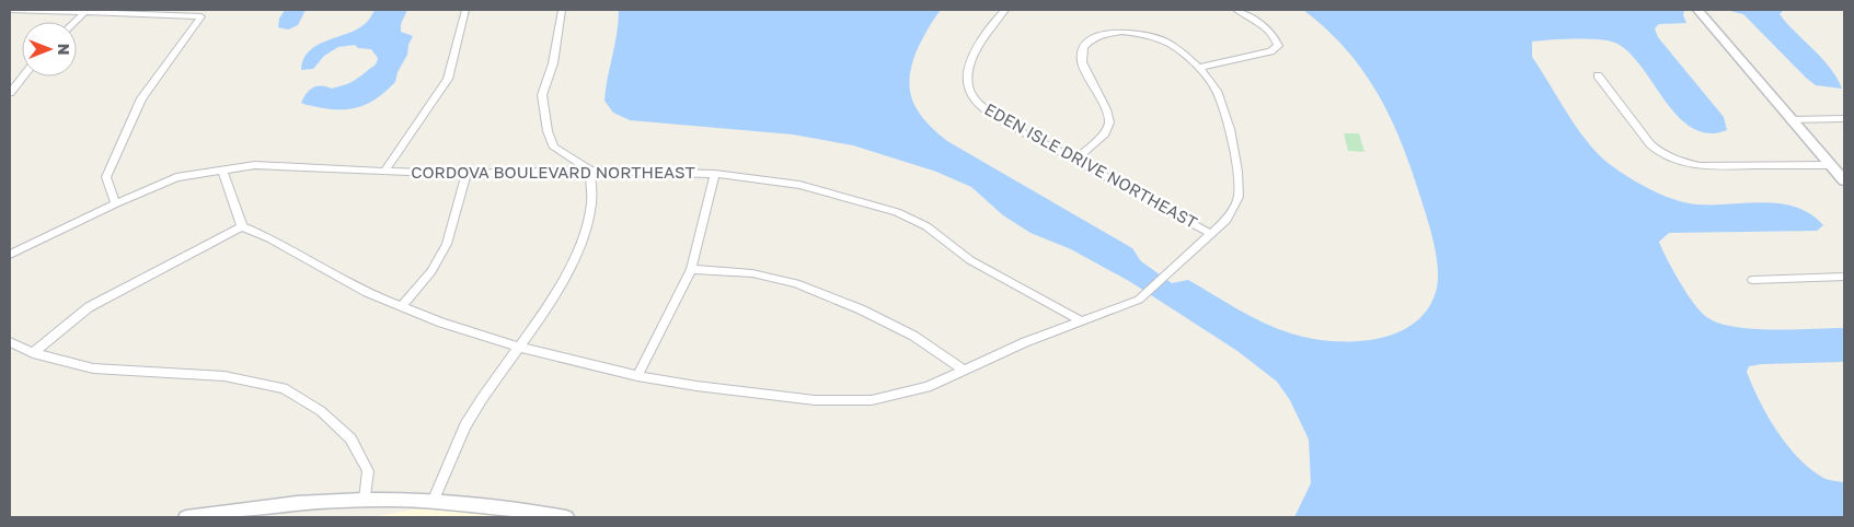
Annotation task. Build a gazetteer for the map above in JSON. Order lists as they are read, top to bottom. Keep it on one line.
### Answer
{"streets":{"street":["EDEN ISLE DRIVE NORTHEAST","CORDOVA BOULEVARD NORTHEAST"]},"north":"right"}
